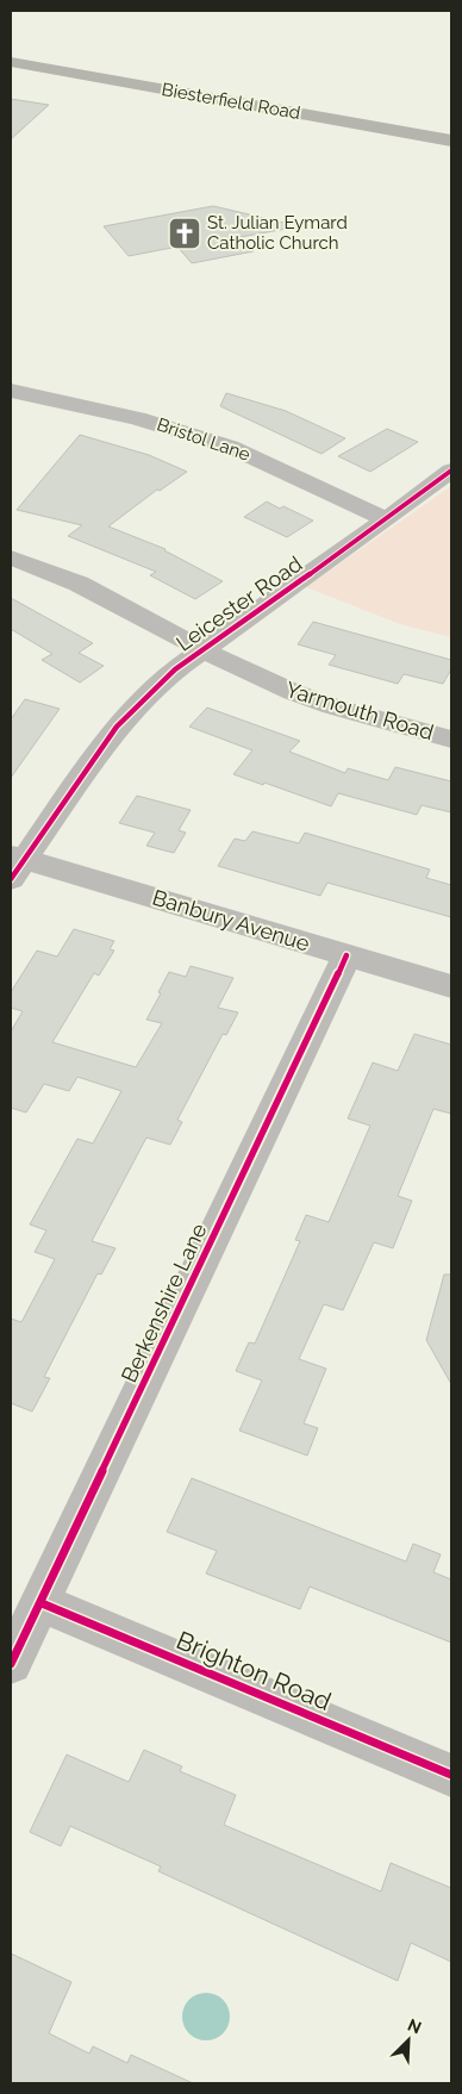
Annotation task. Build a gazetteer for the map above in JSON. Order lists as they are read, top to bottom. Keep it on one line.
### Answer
{"streets":{"main road":["Biesterfield Road"],"street":["Bristol Lane","Leicester Road","Yarmouth Road","Banbury Avenue","Berkenshire Lane","Brighton Road"]},"crossings":[["Bristol Lane","Leicester Road"],["Leicester Road","Yarmouth Road"],["Leicester Road","Banbury Avenue"],["Banbury Avenue","Berkenshire Lane"],["Berkenshire Lane","Brighton Road"]],"places":{"church":["St. Julian Eymard Catholic Church"]},"north":"top right"}
